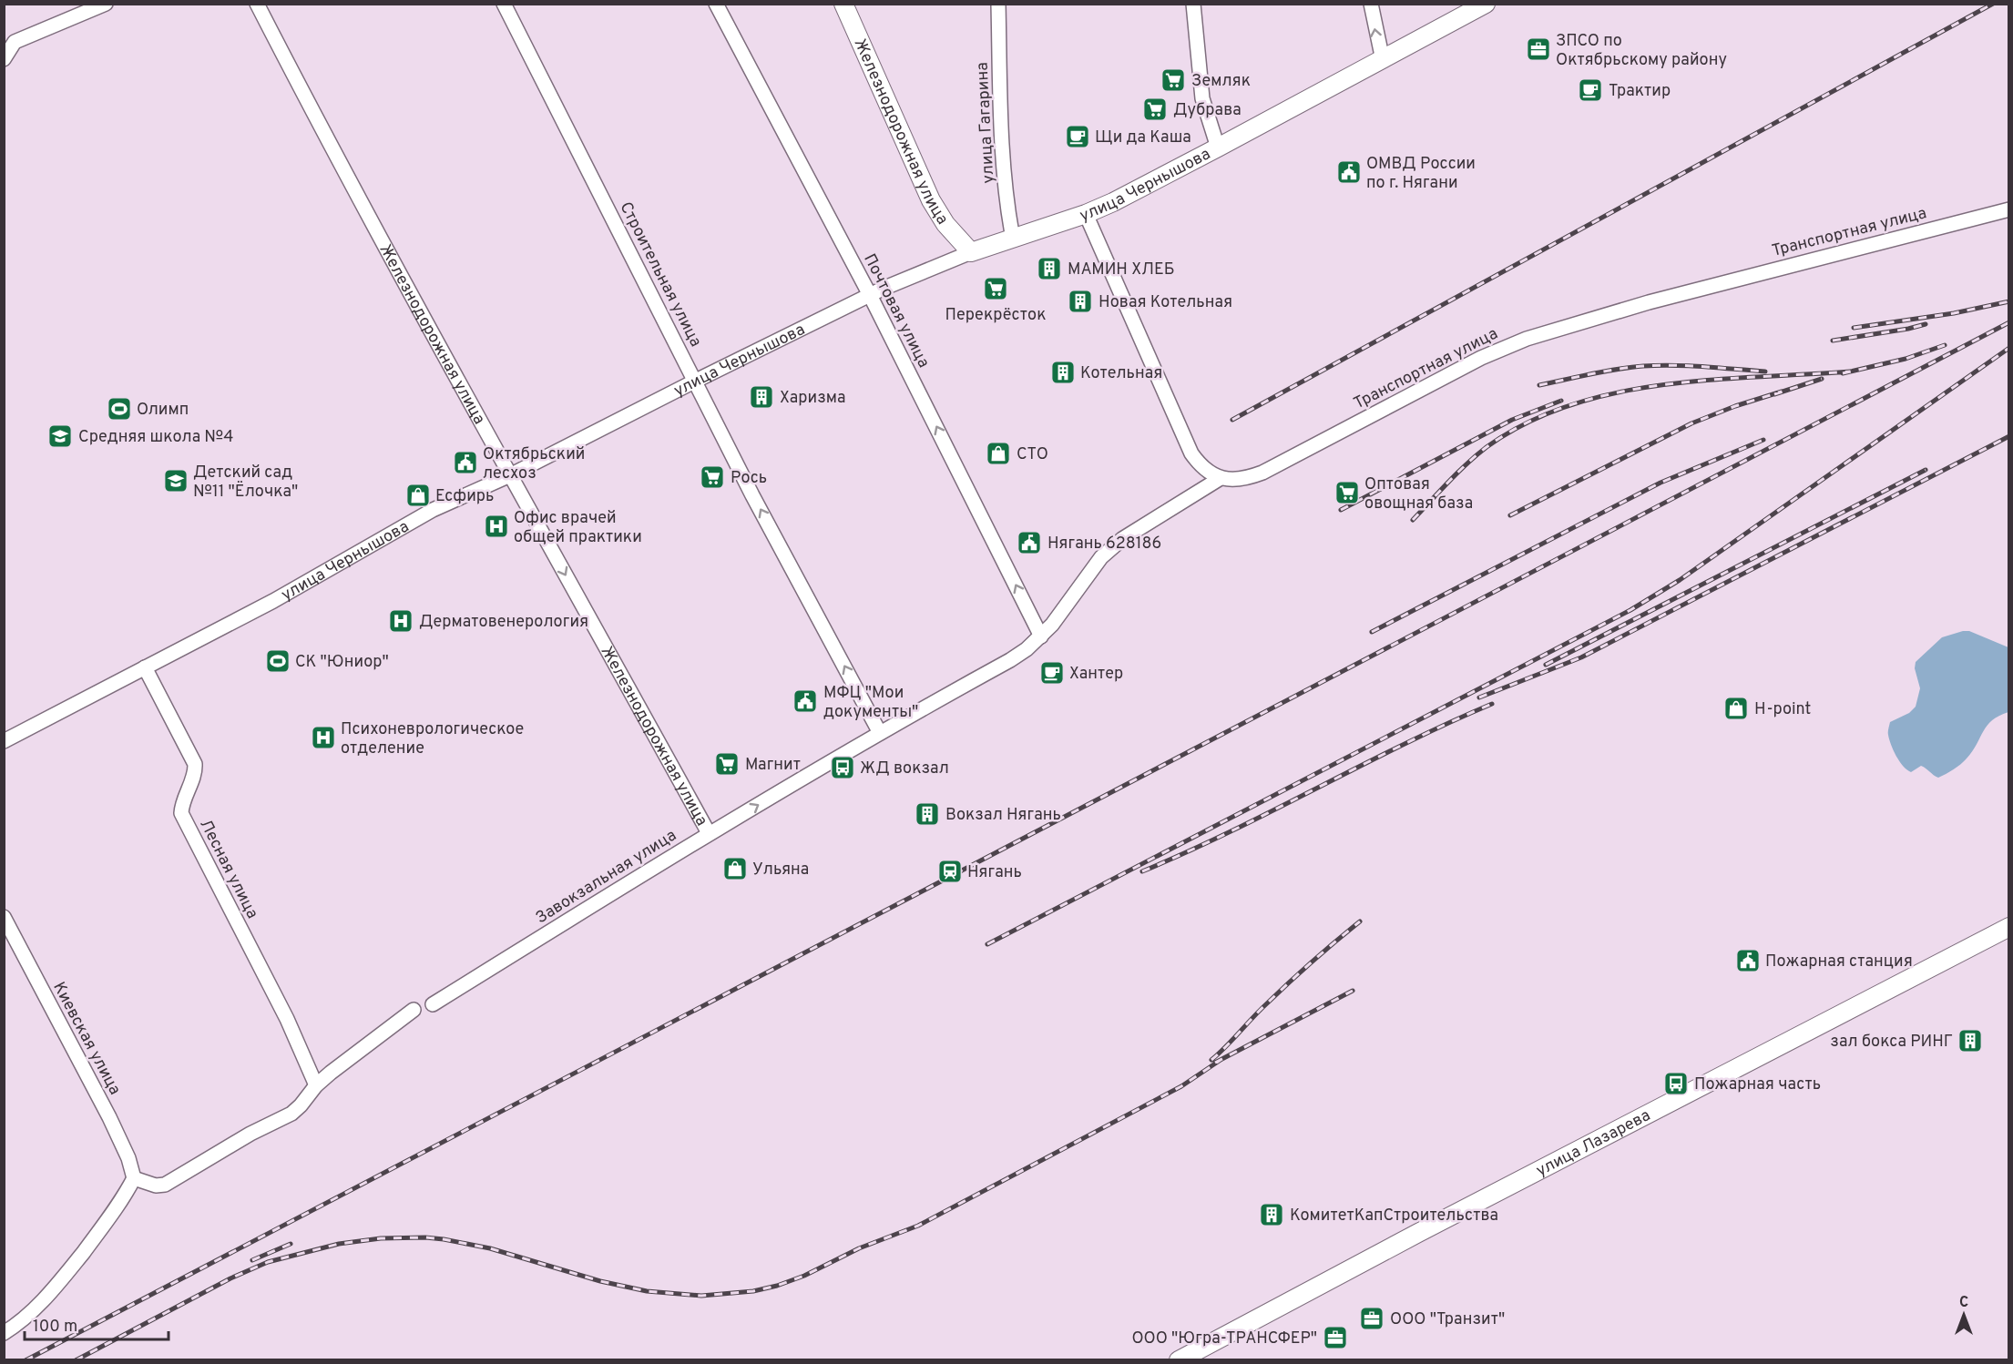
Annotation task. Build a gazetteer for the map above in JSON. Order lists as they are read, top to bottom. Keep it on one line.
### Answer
{"streets":{"main road":["Железнодорожная улица","улица Чернышова","улица Лазарева"],"street":["улица Гагарина","Транспортная улица","Строительная улица","Почтовая улица","Лесная улица","Завокзальная улица","Киевская улица"]},"crossings":[["улица Гагарина","улица Чернышова"],["Железнодорожная улица","улица Чернышова"],["Железнодорожная улица","Завокзальная улица"],["улица Чернышова","Строительная улица"],["улица Чернышова","Почтовая улица"],["улица Чернышова","Лесная улица"],["Транспортная улица","Завокзальная улица"],["Строительная улица","Завокзальная улица"],["Почтовая улица","Завокзальная улица"]],"one_way":["Строительная улица","Почтовая улица"],"places":{"office":["ЗПСО по Октябрьскому району","ООО \"Транзит\"","ООО \"Югра-ТРАНСФЕР\""],"supermarket":["Земляк","Дубрава","Перекрёсток","Рось","Оптовая овощная база","Магнит"],"cafe":["Трактир","Щи да Каша","Хантер"],"public building":["ОМВД России по г. Нягани","Октябрьский лесхоз","Нягань 628186","МФЦ \"Мои документы\"","Пожарная станция"],"building":["МАМИН ХЛЕБ","Новая Котельная","Котельная","Харизма","Вокзал Нягань","зал бокса РИНГ","КомитетКапСтроительства"],"sports":["Олимп","СК \"Юниор\""],"school or university":["Средняя школа №4","Детский сад №11 \"Ёлочка\""],"shop":["СТО","Есфирь","H-point","Ульяна"],"hospital":["Офис врачей общей практики","Дерматовенерология","Психоневрологическое отделение"],"bus stop":["ЖД вокзал","Пожарная часть"],"station":["Нягань"]},"scale_bar":"100 m","north":"top"}
